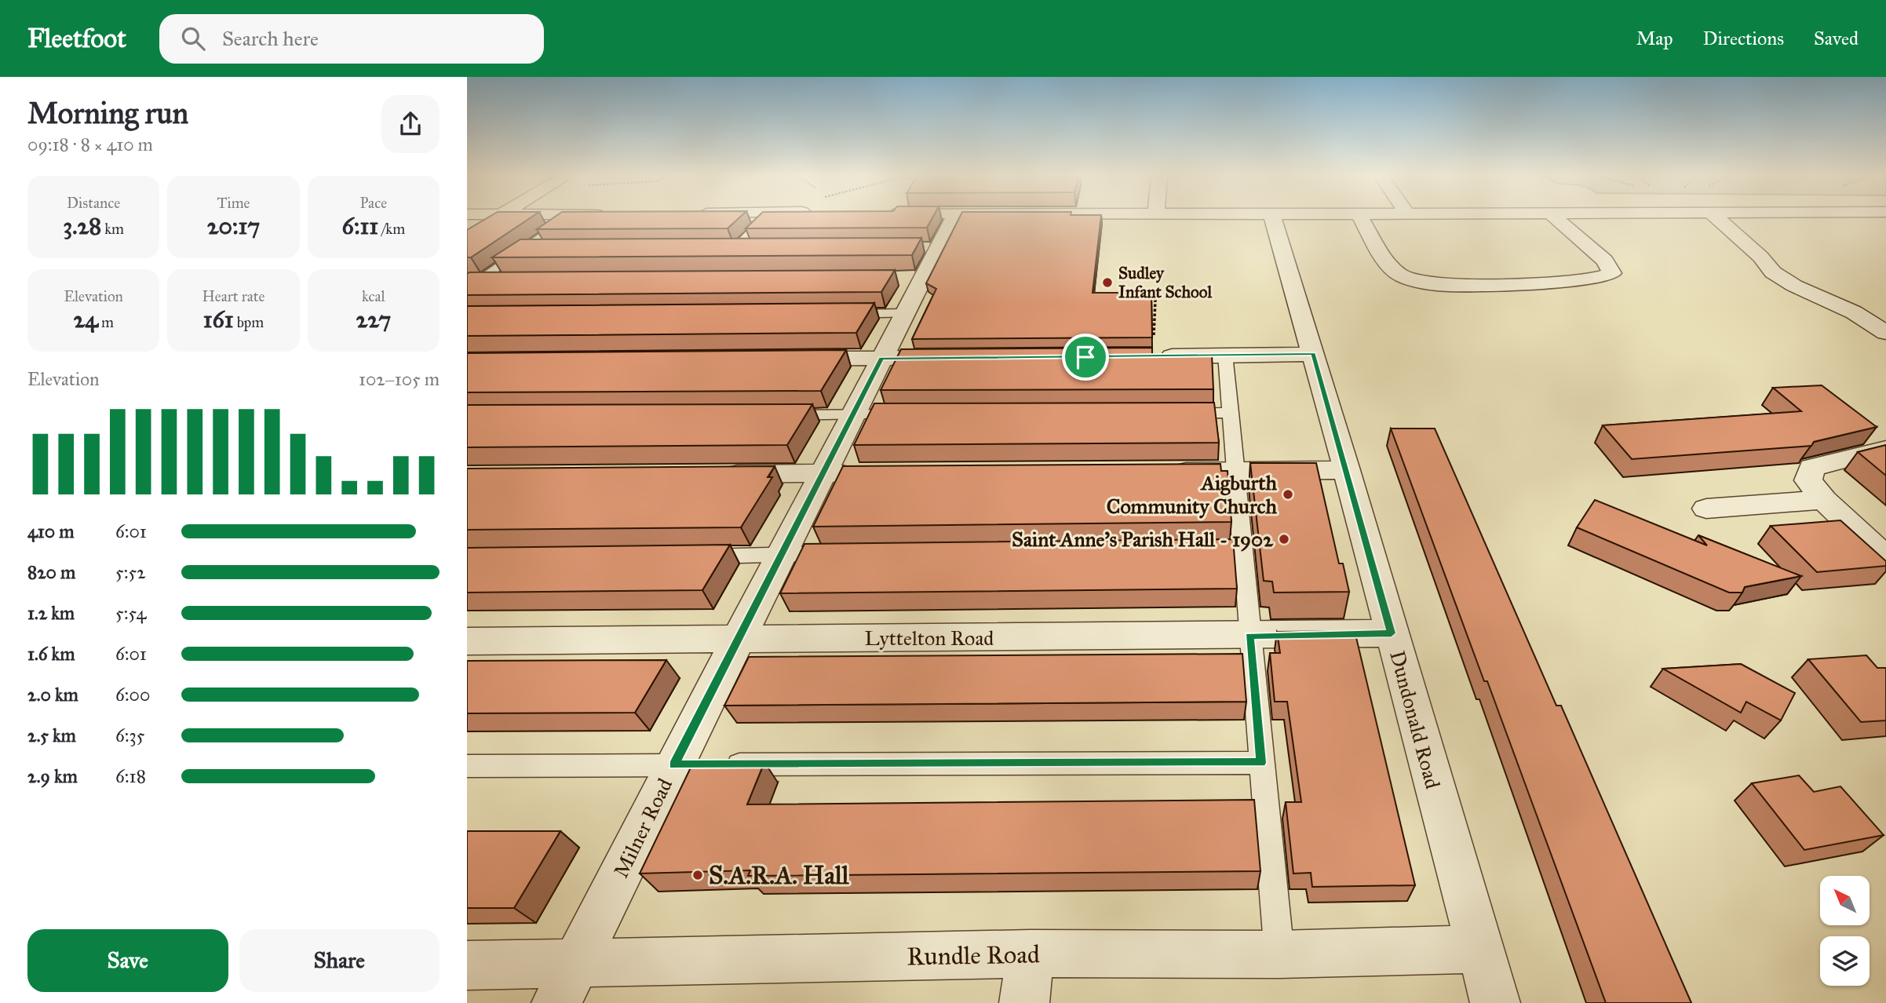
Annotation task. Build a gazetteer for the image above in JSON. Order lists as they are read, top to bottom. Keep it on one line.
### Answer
{"streets":{"street":["Lyttelton Road","Dundonald Road","Milner Road","Rundle Road"]},"crossings":[["Lyttelton Road","Dundonald Road"],["Lyttelton Road","Milner Road"],["Dundonald Road","Rundle Road"],["Milner Road","Rundle Road"]],"places":["Sudley Infant School","Aigburth Community Church","Saint Anne's Parish Hall - 1902","S.A.R.A. Hall"],"north":"top left","page":{"header":"Fleetfoot","search":"Search here","nav":["Map","Directions","Saved"],"heading":["Morning run","09:18 · 8 × 410 m"],"stats":[["Distance","3.28 km"],["Time","20:17"],["Pace","6:11 /km"],["Elevation","24 m"],["Heart rate","161 bpm"],["kcal","227"]],"chart":["Elevation","102–105 m"],"list":[{"name":"410 m","note":"6:01"},{"name":"820 m","note":"5:52"},{"name":"1.2 km","note":"5:54"},{"name":"1.6 km","note":"6:01"},{"name":"2.0 km","note":"6:00"},{"name":"2.5 km","note":"6:35"},{"name":"2.9 km","note":"6:18"}],"buttons":["Save","Share"]}}
